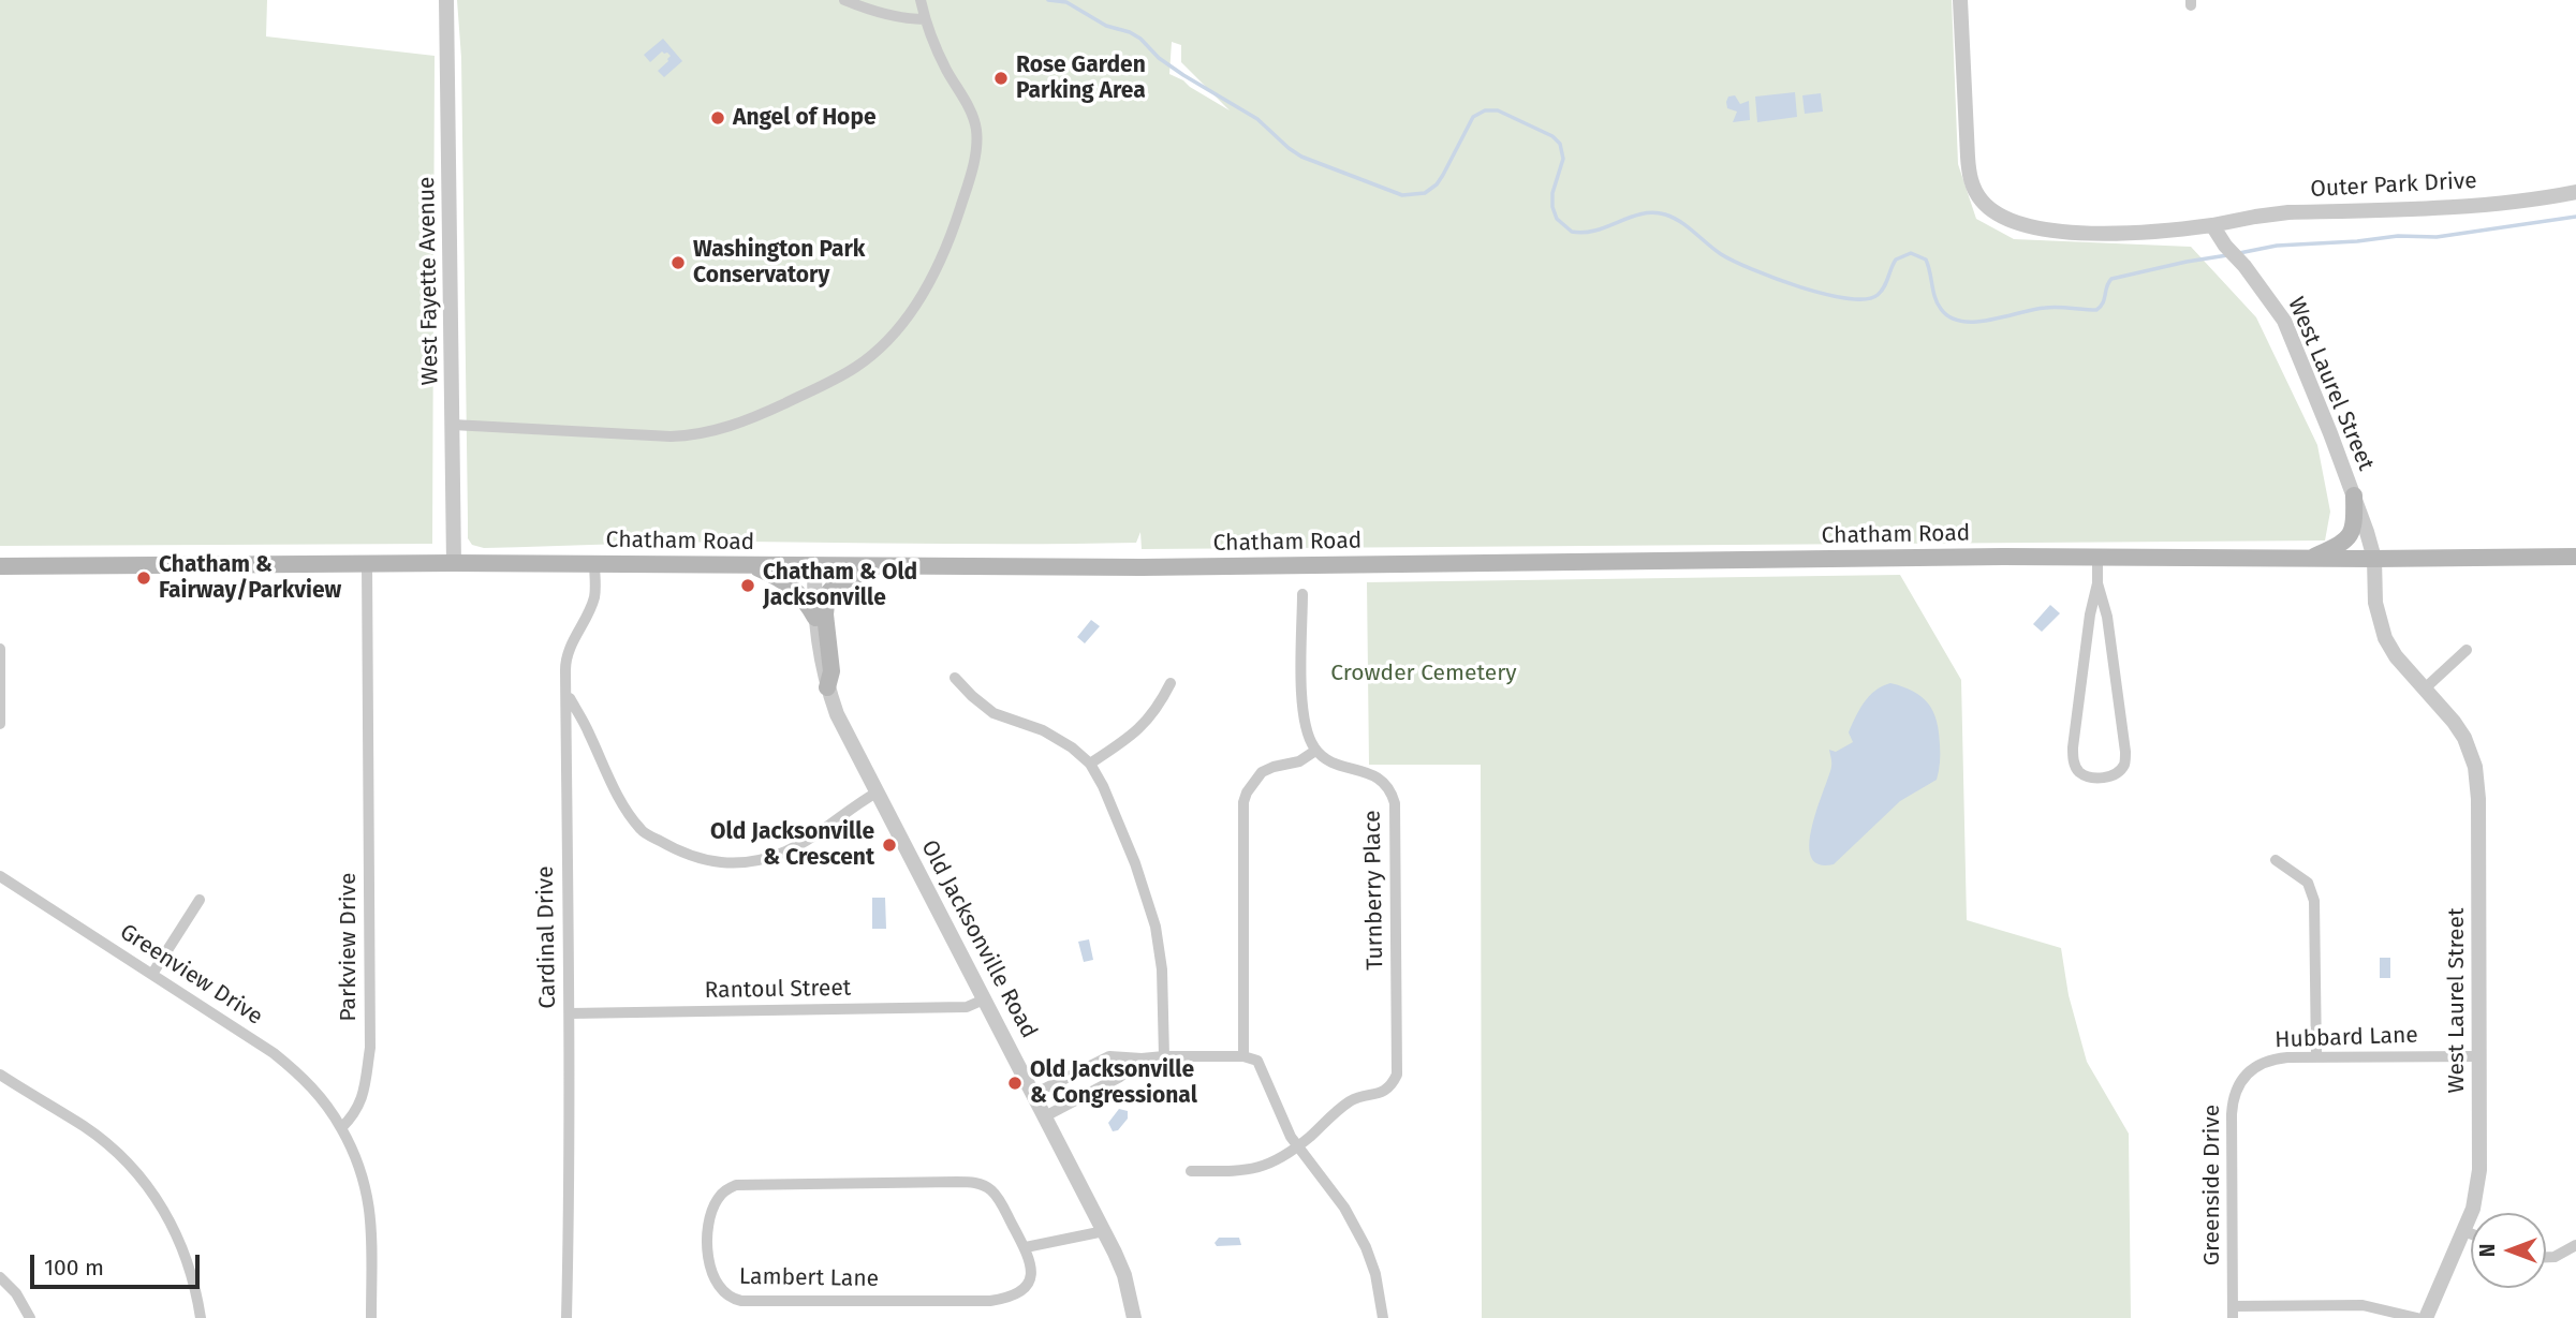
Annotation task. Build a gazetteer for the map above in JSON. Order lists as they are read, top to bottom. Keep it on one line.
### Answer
{"streets":{"main road":["Chatham Road"],"street":["Outer Park Drive","West Fayette Avenue","West Laurel Street","Turnberry Place","Cardinal Drive","Old Jacksonville Road","Parkview Drive","Greenview Drive","Rantoul Street","Hubbard Lane","Greenside Drive","Lambert Lane"]},"crossings":[["Outer Park Drive","West Laurel Street"],["West Fayette Avenue","Chatham Road"],["West Laurel Street","Chatham Road"],["West Laurel Street","Hubbard Lane"],["Chatham Road","Cardinal Drive"],["Chatham Road","Old Jacksonville Road"],["Chatham Road","Parkview Drive"],["Cardinal Drive","Rantoul Street"],["Old Jacksonville Road","Rantoul Street"],["Parkview Drive","Greenview Drive"],["Hubbard Lane","Greenside Drive"]],"parks":["Crowder Cemetery"],"places":["Rose Garden Parking Area","Angel of Hope","Washington Park Conservatory","Chatham & Fairway/Parkview","Chatham & Old Jacksonville","Old Jacksonville & Crescent","Old Jacksonville & Congressional"],"scale_bar":"100 m","north":"left"}
